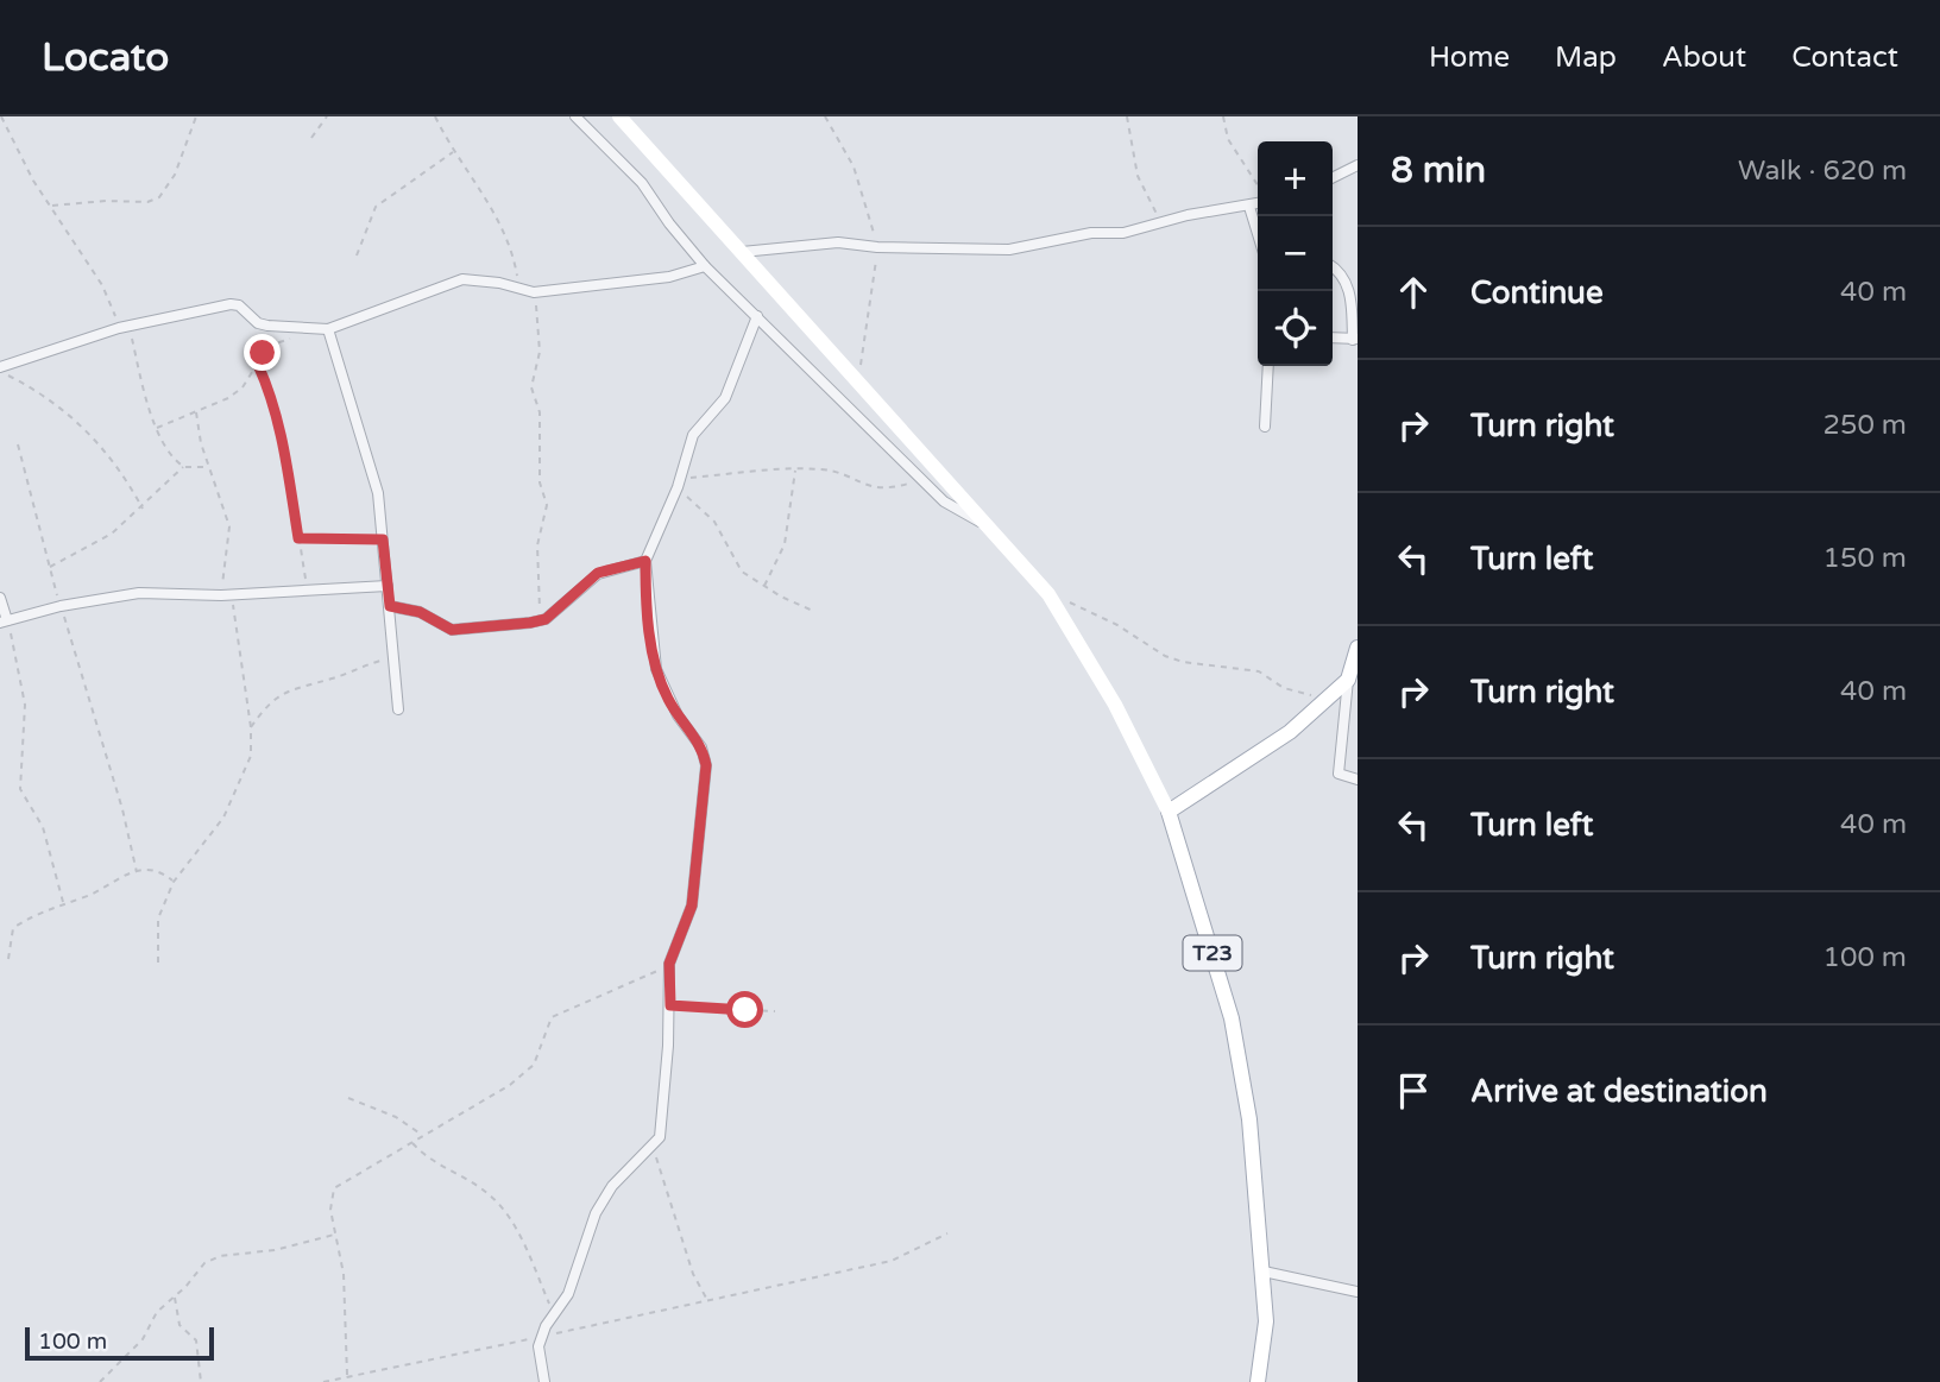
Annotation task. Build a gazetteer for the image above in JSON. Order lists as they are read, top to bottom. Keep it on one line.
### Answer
{"streets":{"main road":["T23"]},"scale_bar":"100 m","page":{"header":"Locato","nav":["Home","Map","About","Contact"],"heading":["8 min","Walk · 620 m"],"map_buttons":["+","−"],"list":[["Continue","40 m"],["Turn right","250 m"],["Turn left","150 m"],["Turn right","40 m"],["Turn left","40 m"],["Turn right","100 m"],"Arrive at destination"],"scale":"100 m"}}
